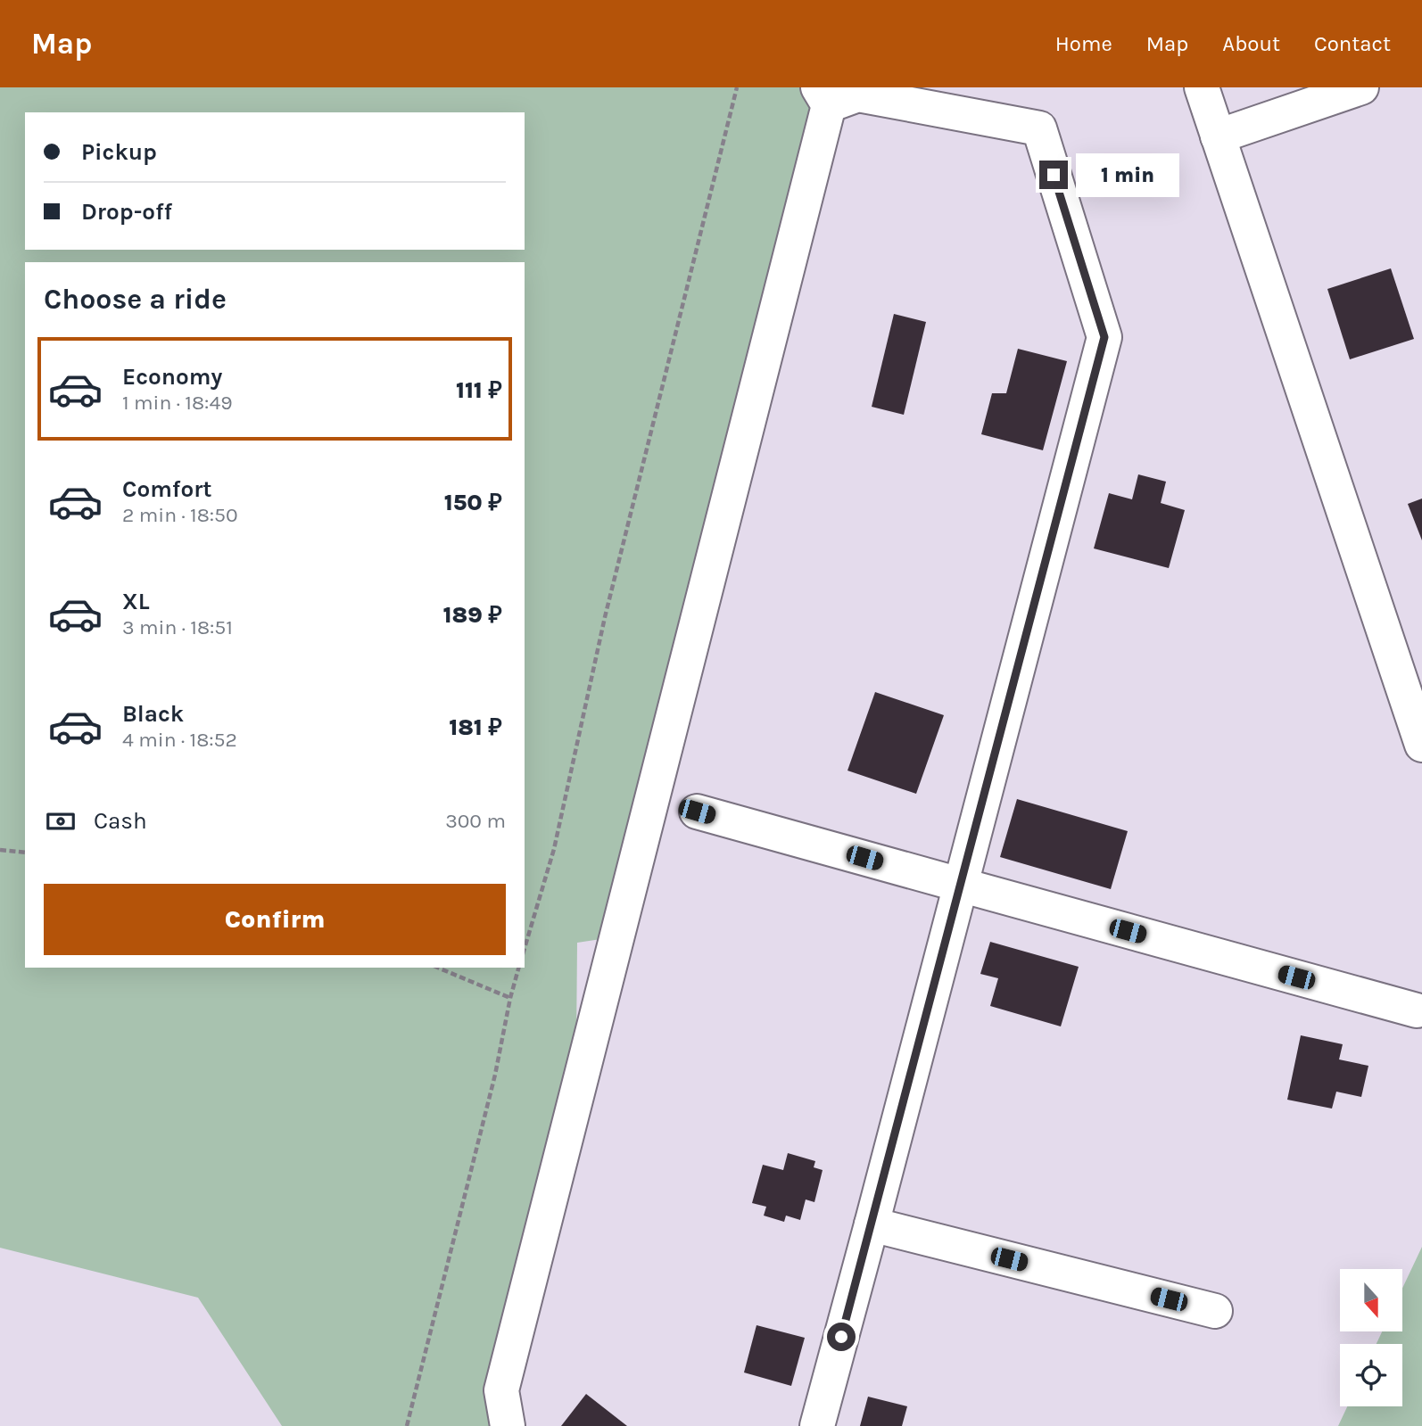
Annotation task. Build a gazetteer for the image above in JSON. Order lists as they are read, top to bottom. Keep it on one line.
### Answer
{"north":"bottom","page":{"header":"Map","nav":["Home","Map","About","Contact"],"banner":["Pickup","Drop-off"],"bubble":"1 min","heading":"Choose a ride","list":[{"name":"Economy","note":"1 min · 18:49","value":"111 ₽"},{"name":"Comfort","note":"2 min · 18:50","value":"150 ₽"},{"name":"XL","note":"3 min · 18:51","value":"189 ₽"},{"name":"Black","note":"4 min · 18:52","value":"181 ₽"}],"pay":["Cash","300 m"],"buttons":"Confirm"}}
